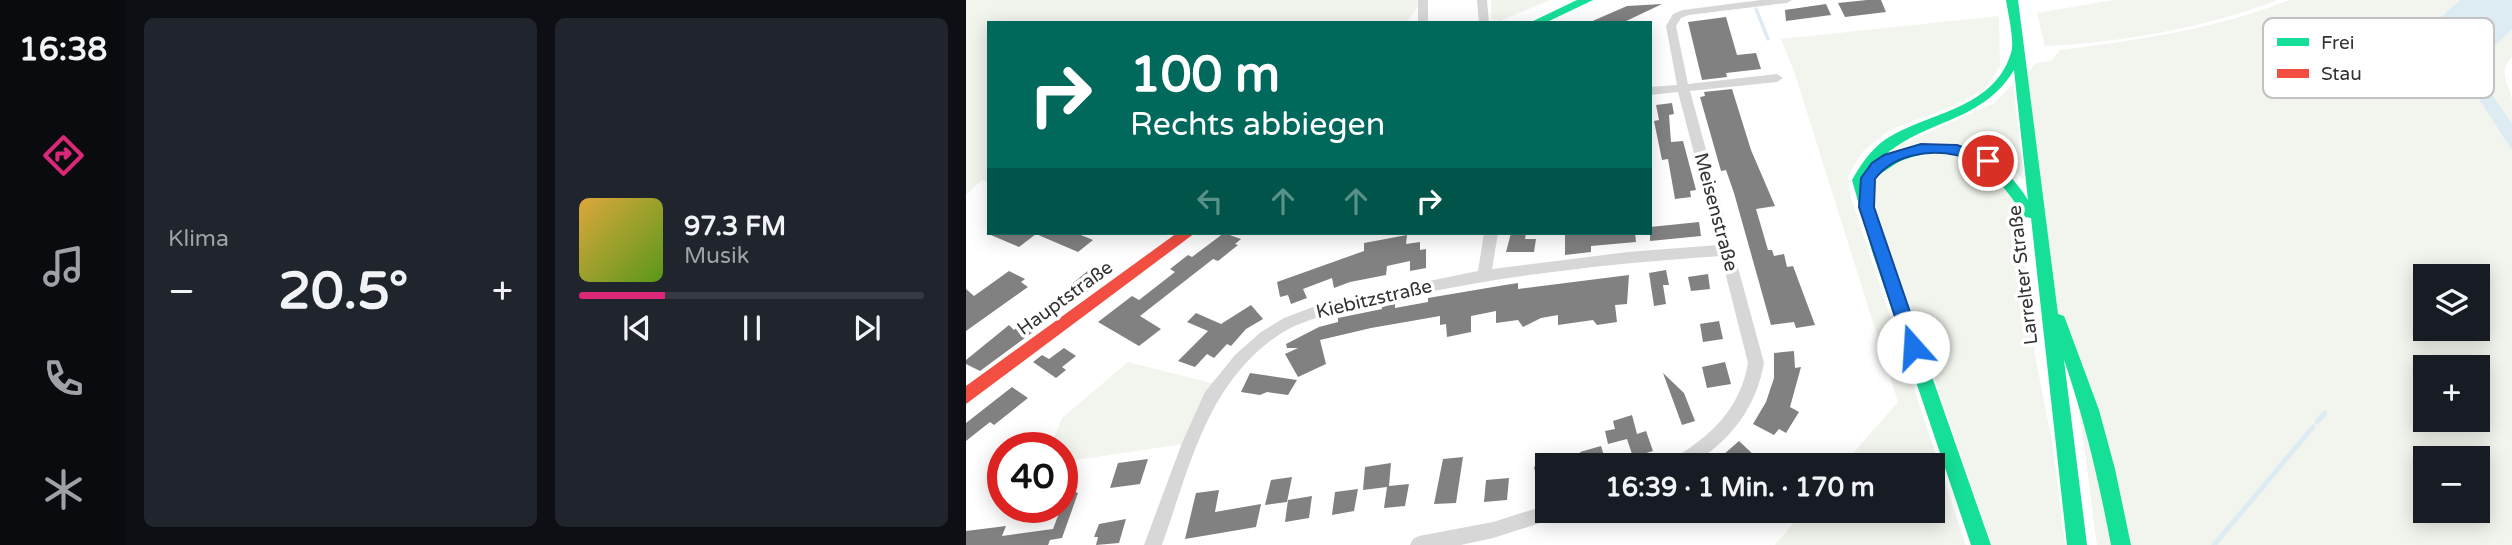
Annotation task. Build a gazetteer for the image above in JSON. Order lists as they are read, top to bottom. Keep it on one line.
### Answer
{"streets":{"main road":["Larrelter Straße","Hauptstraße"],"street":["Meisenstraße","Kiebitzstraße"]},"crossings":[["Meisenstraße","Kiebitzstraße"]],"legend":["Frei","Stau"],"page":{"tabs":"16:38","tile":"Klima","turn":["100 m","Rechts abbiegen"],"song":["97.3 FM","Musik"],"heat":["−","20.5°","+"],"map_buttons":["+","−"],"limit":"40","trip":"16:39 · 1 Min. · 170 m"}}
